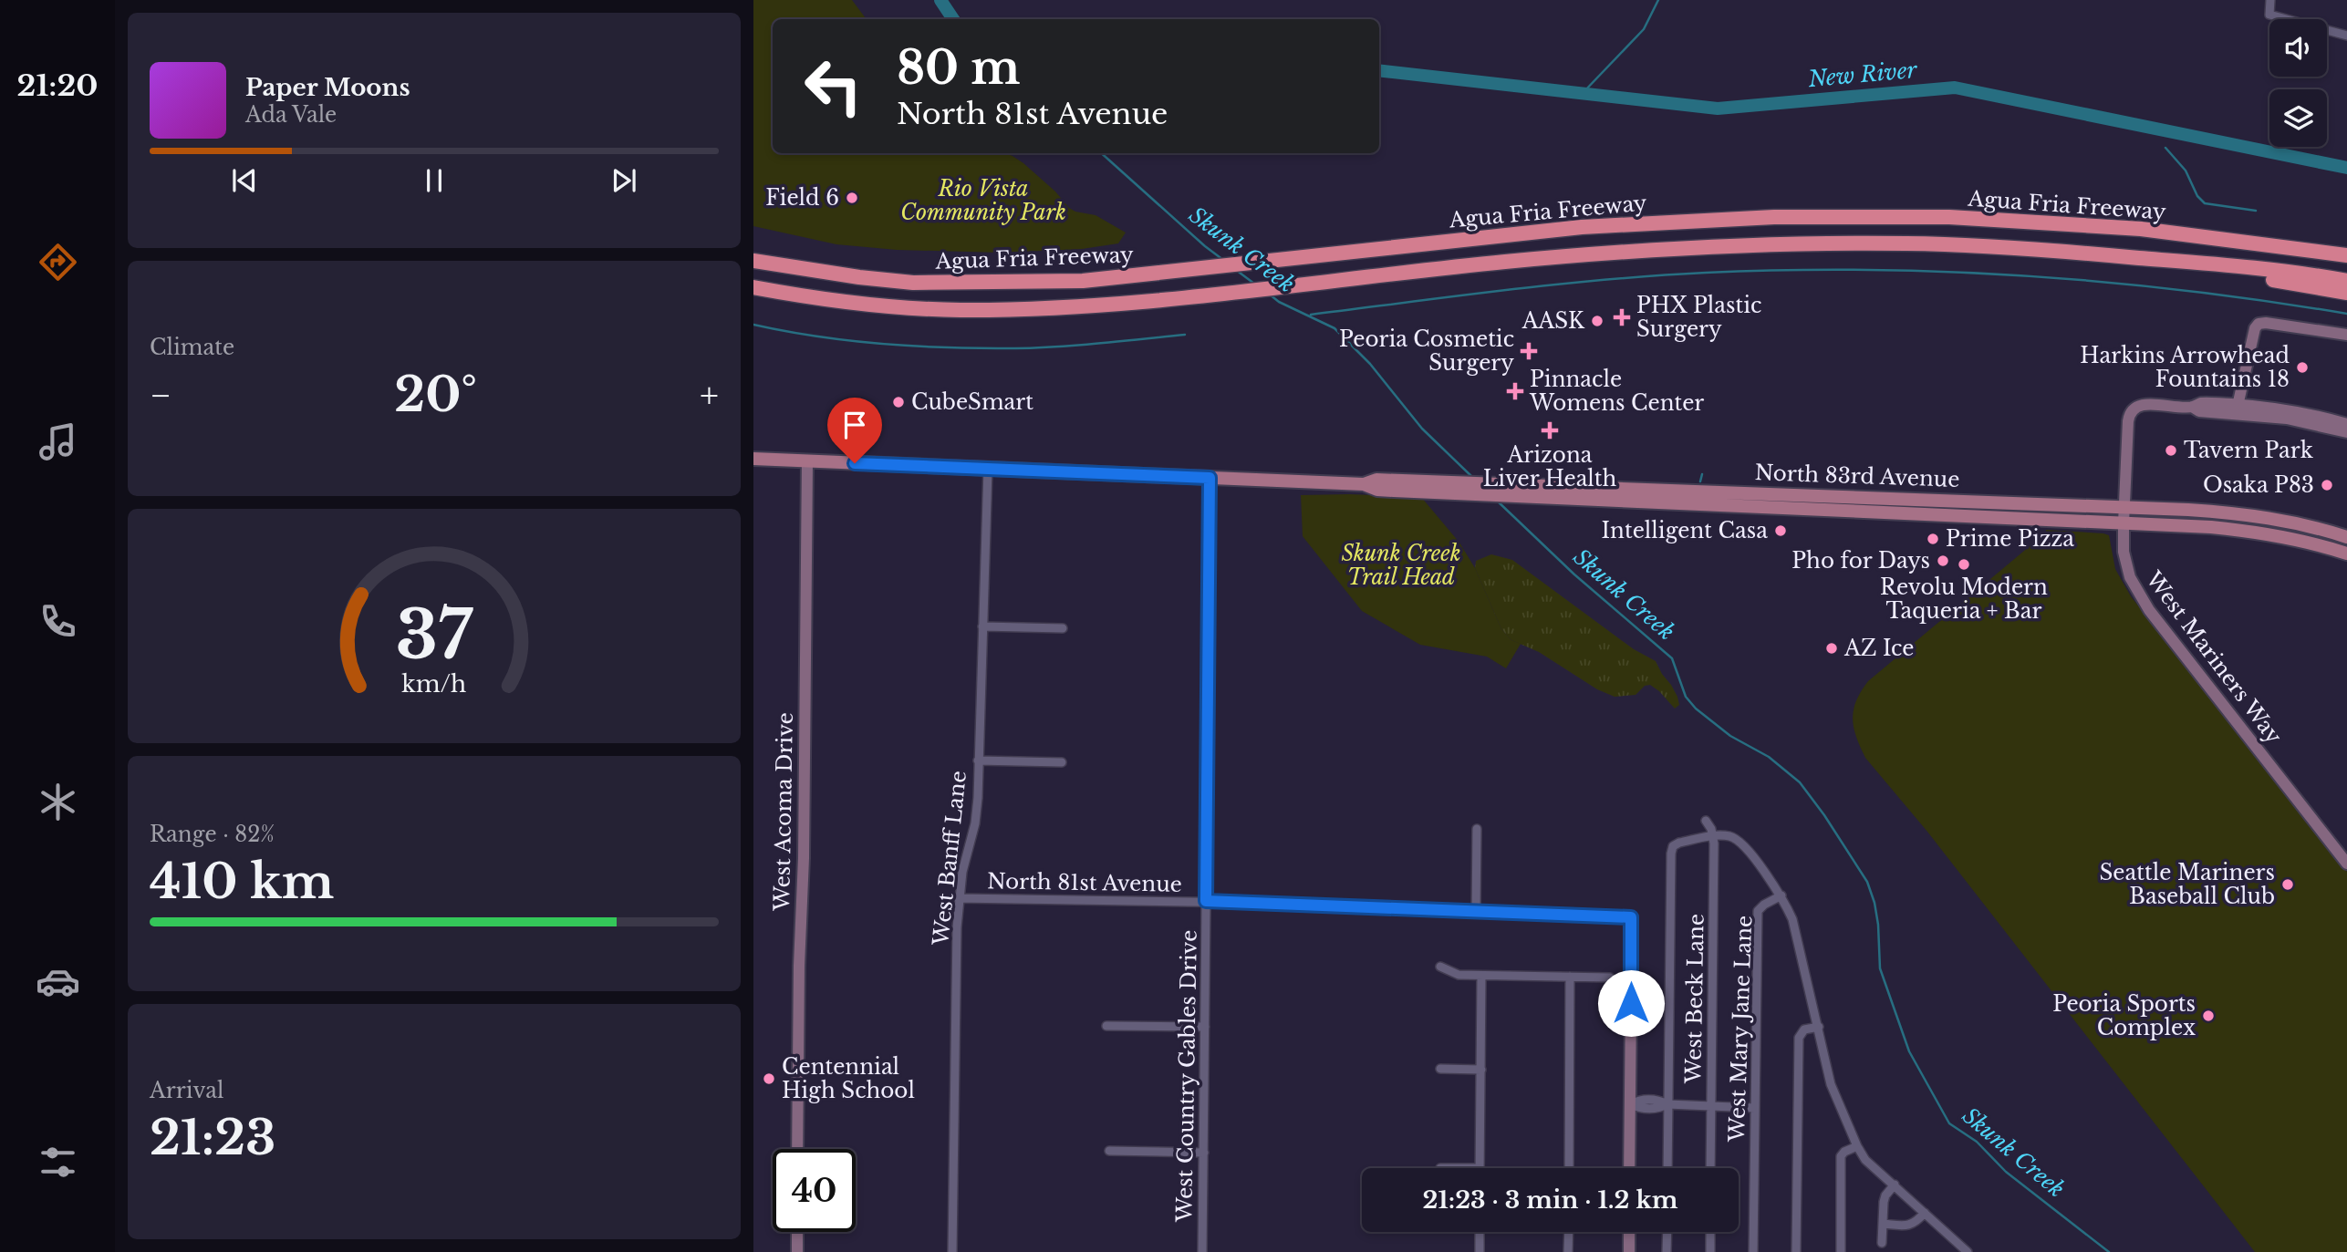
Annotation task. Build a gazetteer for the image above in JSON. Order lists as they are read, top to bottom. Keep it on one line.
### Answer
{"streets":{"highway":["Agua Fria Freeway"],"main road":["North 83rd Avenue"],"street":["West Mariners Way","West Acoma Drive","West Banff Lane","North 81st Avenue","West Beck Lane","West Mary Jane Lane","West Country Gables Drive"]},"crossings":[["North 83rd Avenue","West Mariners Way"],["North 83rd Avenue","West Acoma Drive"],["North 83rd Avenue","West Banff Lane"],["North 83rd Avenue","West Country Gables Drive"],["West Banff Lane","North 81st Avenue"],["North 81st Avenue","West Country Gables Drive"]],"water":["New River","Skunk Creek"],"parks":["Rio Vista Community Park","Skunk Creek Trail Head"],"places":{"other":["Field 6","AASK","Harkins Arrowhead Fountains 18","CubeSmart","Tavern Park","Osaka P83","Intelligent Casa","Prime Pizza","Pho for Days","Revolu Modern Taqueria + Bar","AZ Ice","Seattle Mariners Baseball Club","Peoria Sports Complex","Centennial High School"],"health":["PHX Plastic Surgery","Peoria Cosmetic Surgery","Pinnacle Womens Center","Arizona Liver Health"]},"page":{"tabs":"21:20","turn":["80 m","North 81st Avenue"],"song":["Paper Moons","Ada Vale"],"tile":["Climate",["Range · 82%","410 km"],["Arrival","21:23"]],"heat":["−","20°","+"],"limit":"40","trip":"21:23 · 3 min · 1.2 km","gauge":["37","km/h"]}}
